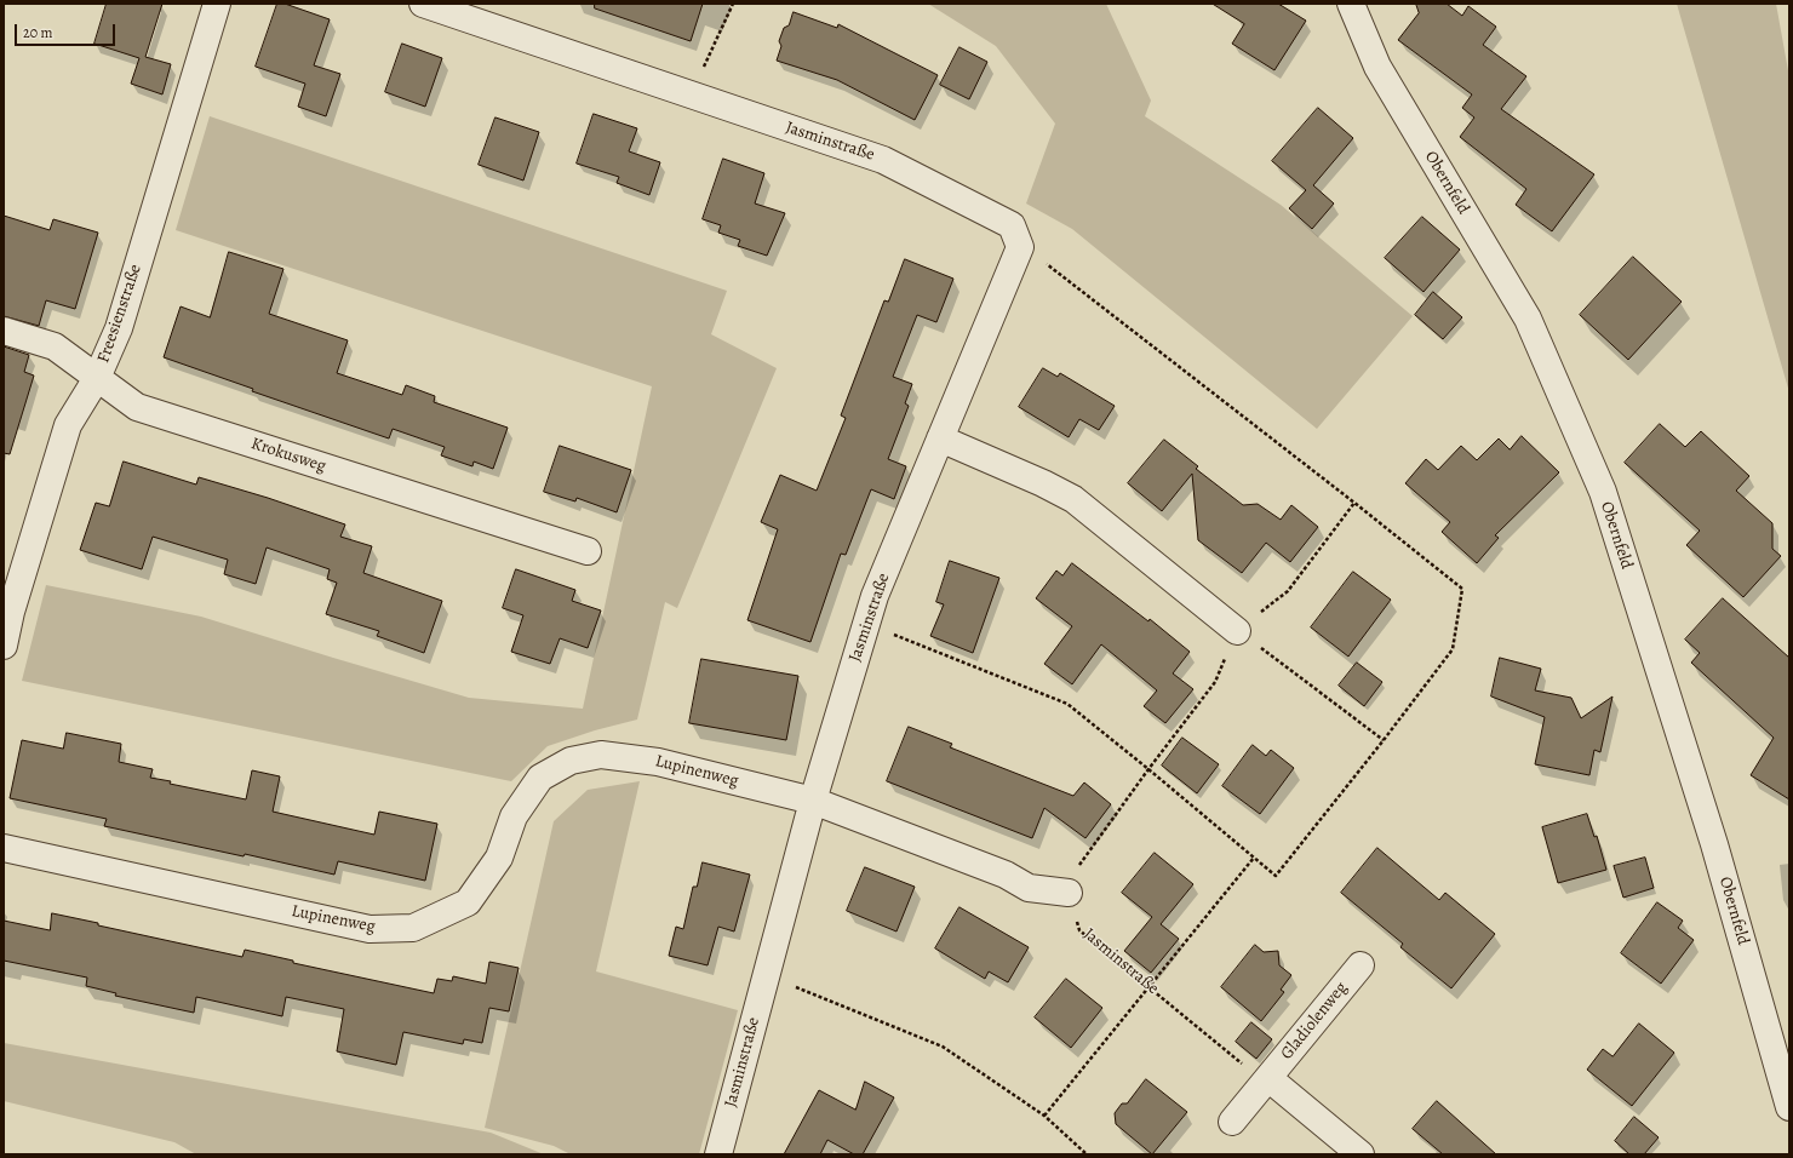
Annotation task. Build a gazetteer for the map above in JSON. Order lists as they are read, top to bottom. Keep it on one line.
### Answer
{"streets":{"street":["Jasminstraße","Obernfeld","Freesienstraße","Krokusweg","Lupinenweg","Gladiolenweg"]},"crossings":[["Jasminstraße","Lupinenweg"],["Jasminstraße","Gladiolenweg"],["Freesienstraße","Krokusweg"]],"scale_bar":"20 m"}
